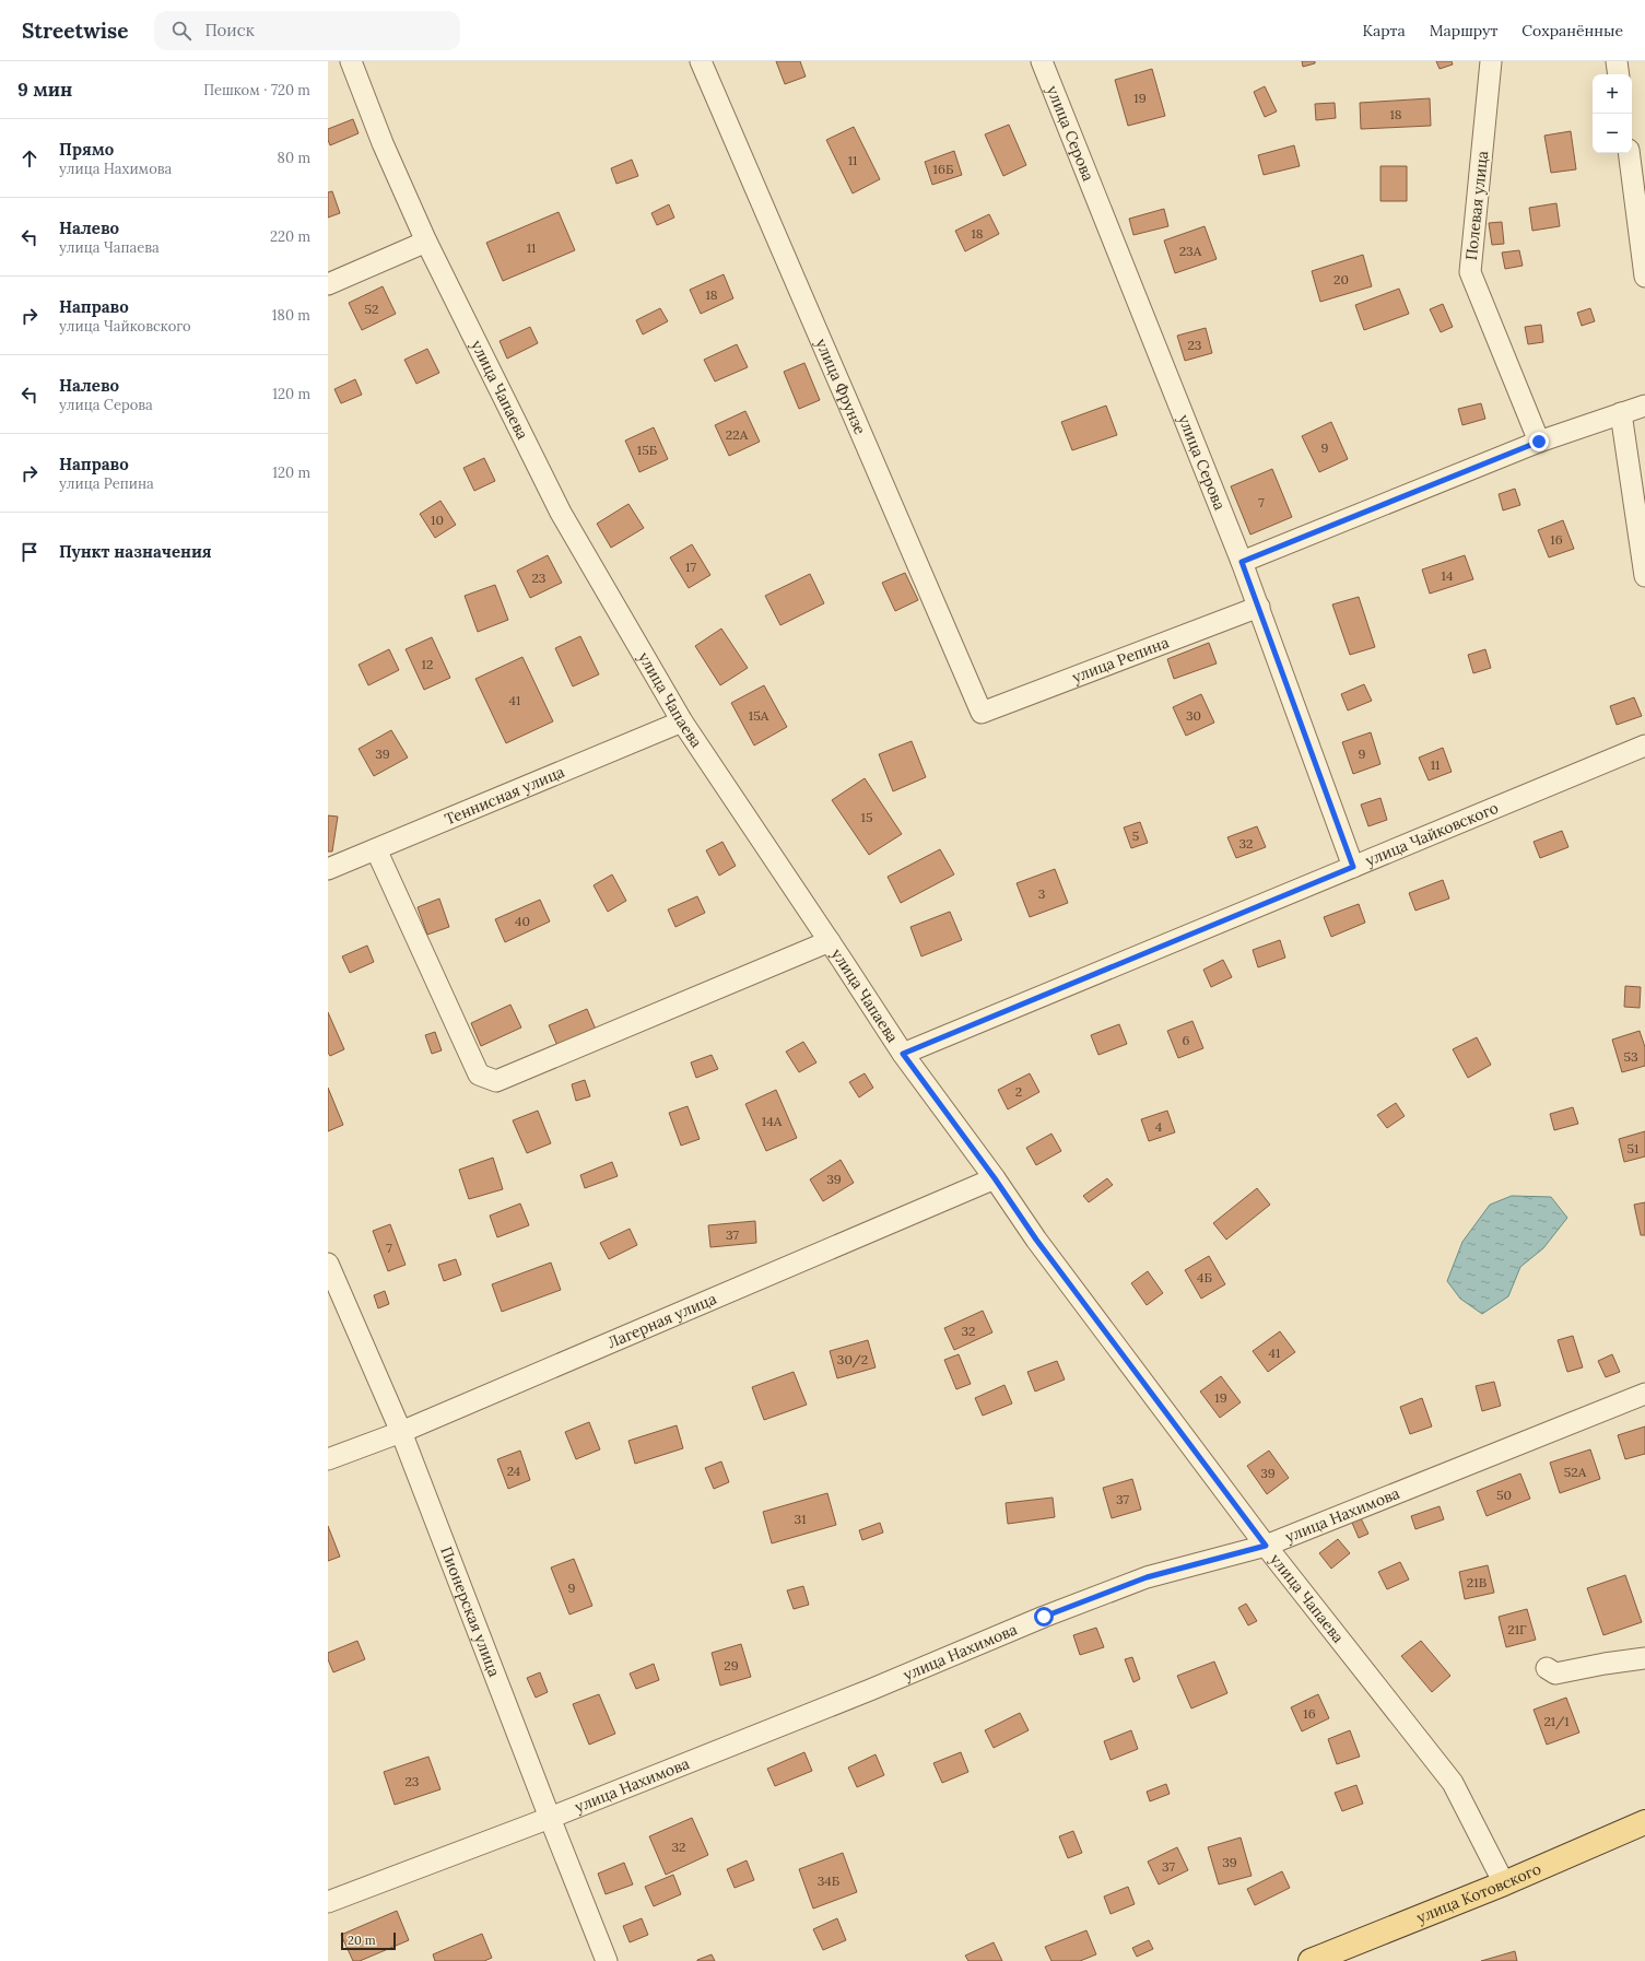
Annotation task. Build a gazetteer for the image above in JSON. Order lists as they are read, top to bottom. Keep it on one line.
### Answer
{"streets":{"main road":["улица Котовского"],"street":["улица Серова","Полевая улица","улица Фрунзе","улица Чапаева","улица Репина","Теннисная улица","улица Чайковского","Лагерная улица","улица Нахимова","Пионерская улица"]},"crossings":[["улица Серова","улица Репина"],["улица Серова","улица Чайковского"],["улица Фрунзе","улица Репина"],["улица Чапаева","Теннисная улица"],["улица Чапаева","улица Чайковского"],["улица Чапаева","Лагерная улица"],["улица Чапаева","улица Нахимова"],["улица Чапаева","улица Котовского"],["Лагерная улица","Пионерская улица"],["улица Нахимова","Пионерская улица"]],"house_numbers":["19","18","11","16Б","18","11","23А","20","18","52","23","22А","9","15Б","7","10","16","17","14","23","12","41","15А","30","39","9","11","15","5","32","3","40","6","53","2","14А","4","51","39","37","7","4Б","32","41","30/2","19","24","52А","39","50","37","31","21В","9","21Г","29","16","21/1","23","32","39","37","34Б"],"scale_bar":"20 m","page":{"header":"Streetwise","search":"Поиск","nav":["Карта","Маршрут","Сохранённые"],"heading":["9 мин","Пешком · 720 m"],"map_buttons":["+","−"],"list":[["Прямо","улица Нахимова","80 m"],["Налево","улица Чапаева","220 m"],["Направо","улица Чайковского","180 m"],["Налево","улица Серова","120 m"],["Направо","улица Репина","120 m"],"Пункт назначения"],"scale":"20 m"}}
